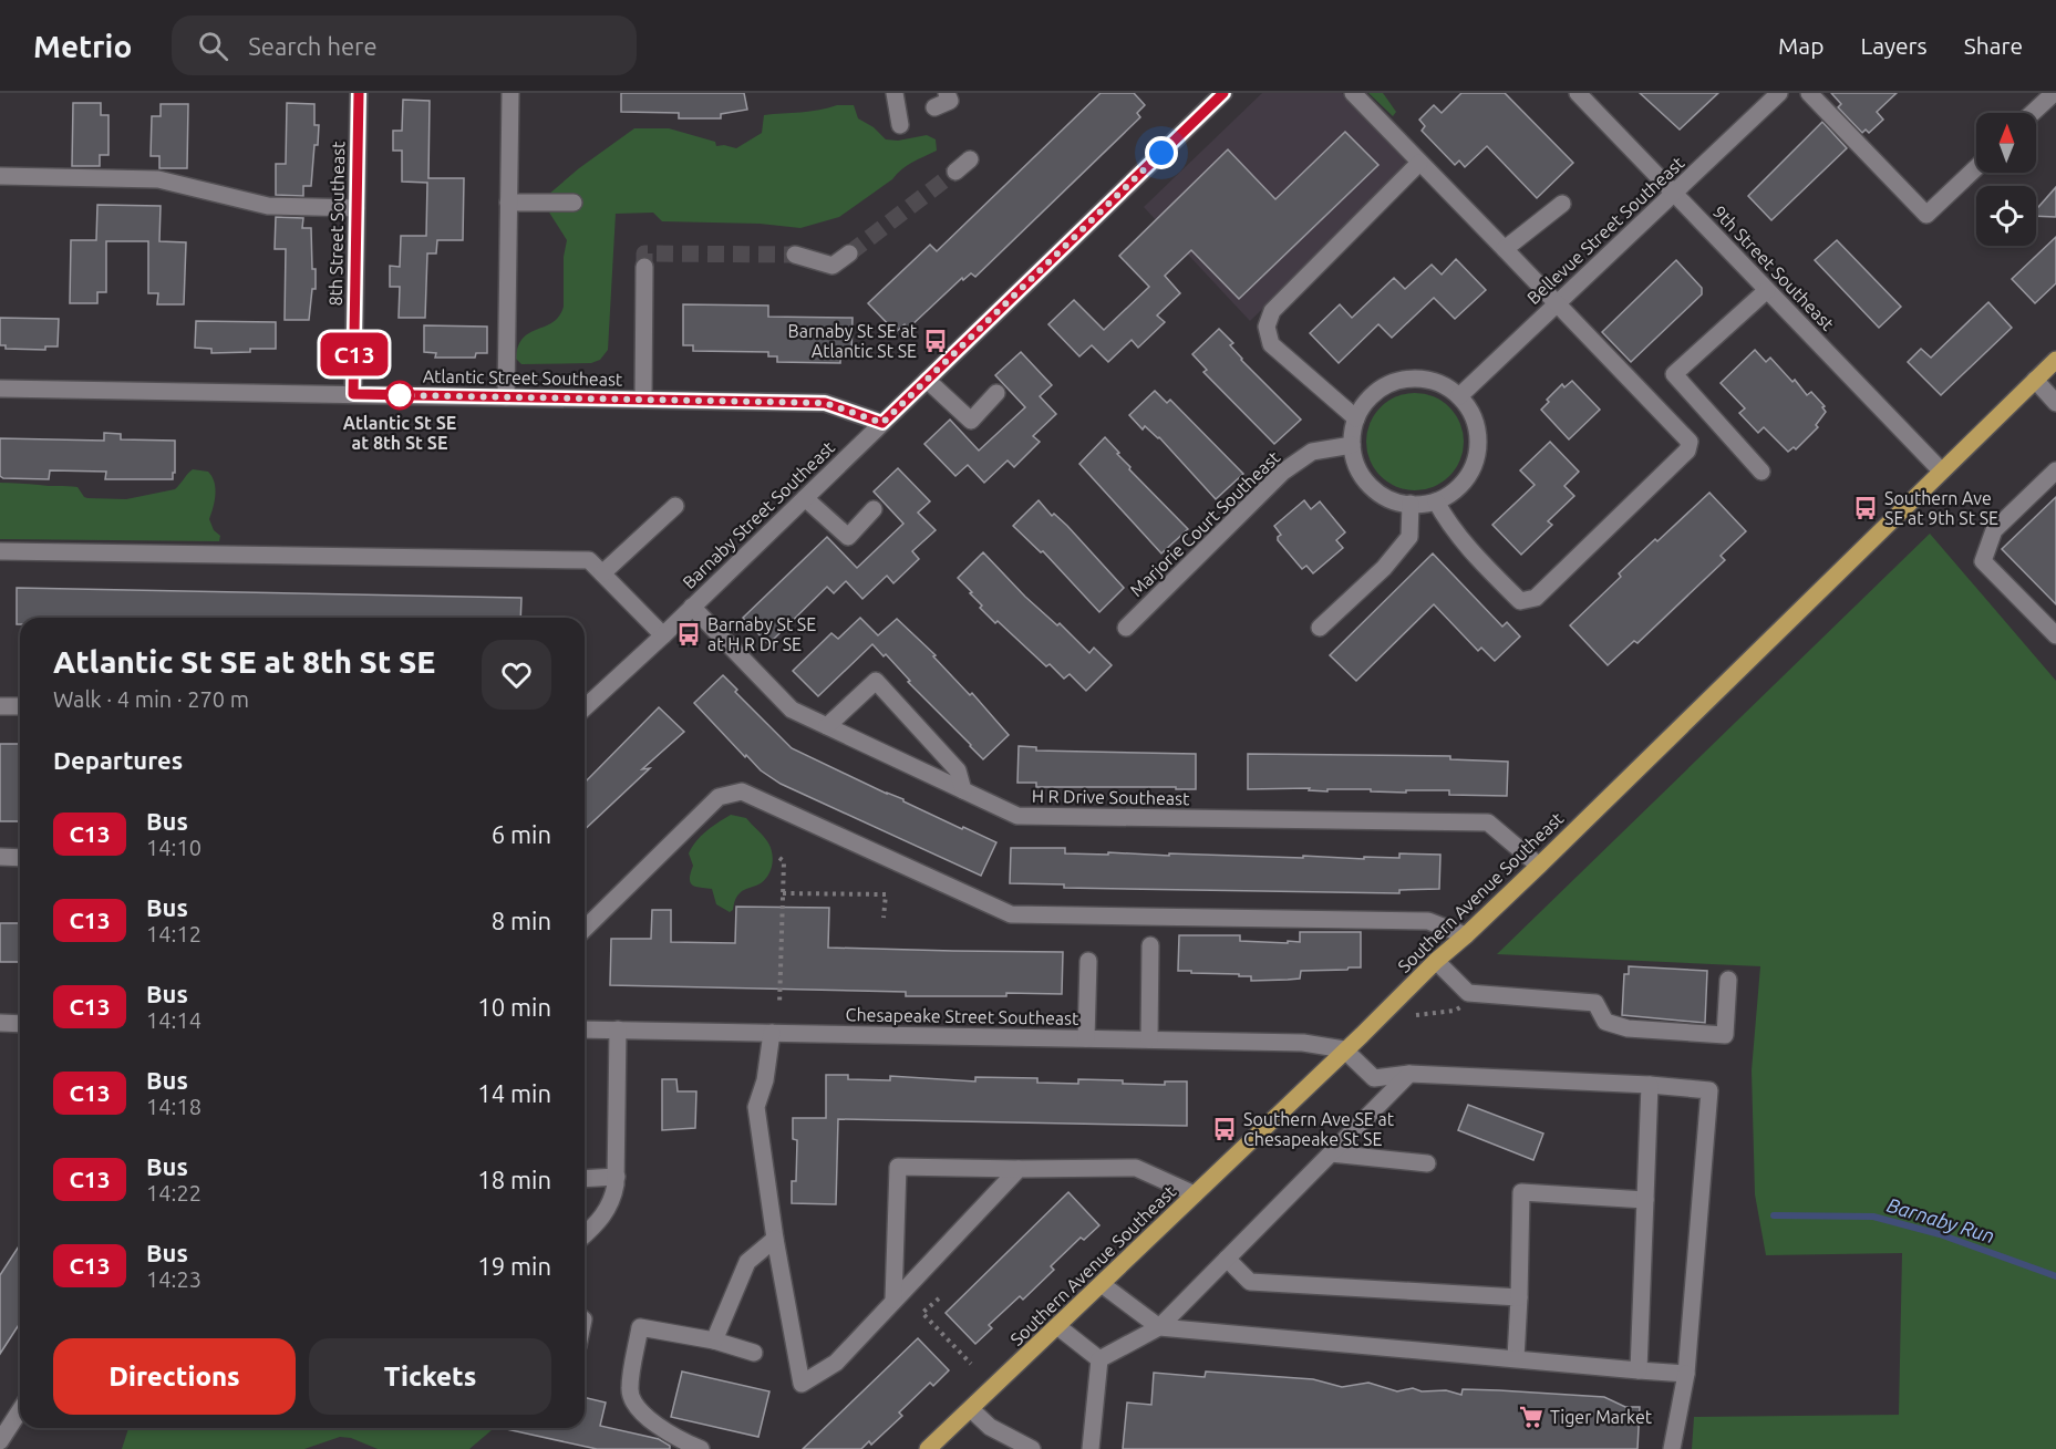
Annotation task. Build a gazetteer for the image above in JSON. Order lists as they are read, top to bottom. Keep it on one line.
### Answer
{"streets":{"main road":["Southern Avenue Southeast"],"street":["8th Street Southeast","Bellevue Street Southeast","9th Street Southeast","Atlantic Street Southeast","Barnaby Street Southeast","Marjorie Court Southeast","H R Drive Southeast","Chesapeake Street Southeast"]},"crossings":[["8th Street Southeast","Atlantic Street Southeast"],["Bellevue Street Southeast","9th Street Southeast"],["Bellevue Street Southeast","Marjorie Court Southeast"],["9th Street Southeast","Southern Avenue Southeast"],["Atlantic Street Southeast","Barnaby Street Southeast"],["Barnaby Street Southeast","H R Drive Southeast"],["H R Drive Southeast","Southern Avenue Southeast"],["Southern Avenue Southeast","Chesapeake Street Southeast"]],"water":["Barnaby Run"],"places":{"bus stop":["Barnaby St SE at Atlantic St SE","Southern Ave SE at 9th St SE","Barnaby St SE at H R Dr SE","Southern Ave SE at Chesapeake St SE"],"other":["Atlantic St SE at 8th St SE"],"supermarket":["Tiger Market"]},"lines":["bus line C13"],"north":"top","page":{"header":"Metrio","search":"Search here","nav":["Map","Layers","Share"],"on_map":"C13","heading":[["Atlantic St SE at 8th St SE","Walk · 4 min · 270 m"],"Departures"],"list":[{"mark":"C13","name":"Bus","note":"14:10","value":"6 min"},{"mark":"C13","name":"Bus","note":"14:12","value":"8 min"},{"mark":"C13","name":"Bus","note":"14:14","value":"10 min"},{"mark":"C13","name":"Bus","note":"14:18","value":"14 min"},{"mark":"C13","name":"Bus","note":"14:22","value":"18 min"},{"mark":"C13","name":"Bus","note":"14:23","value":"19 min"}],"buttons":["Directions","Tickets"]}}
